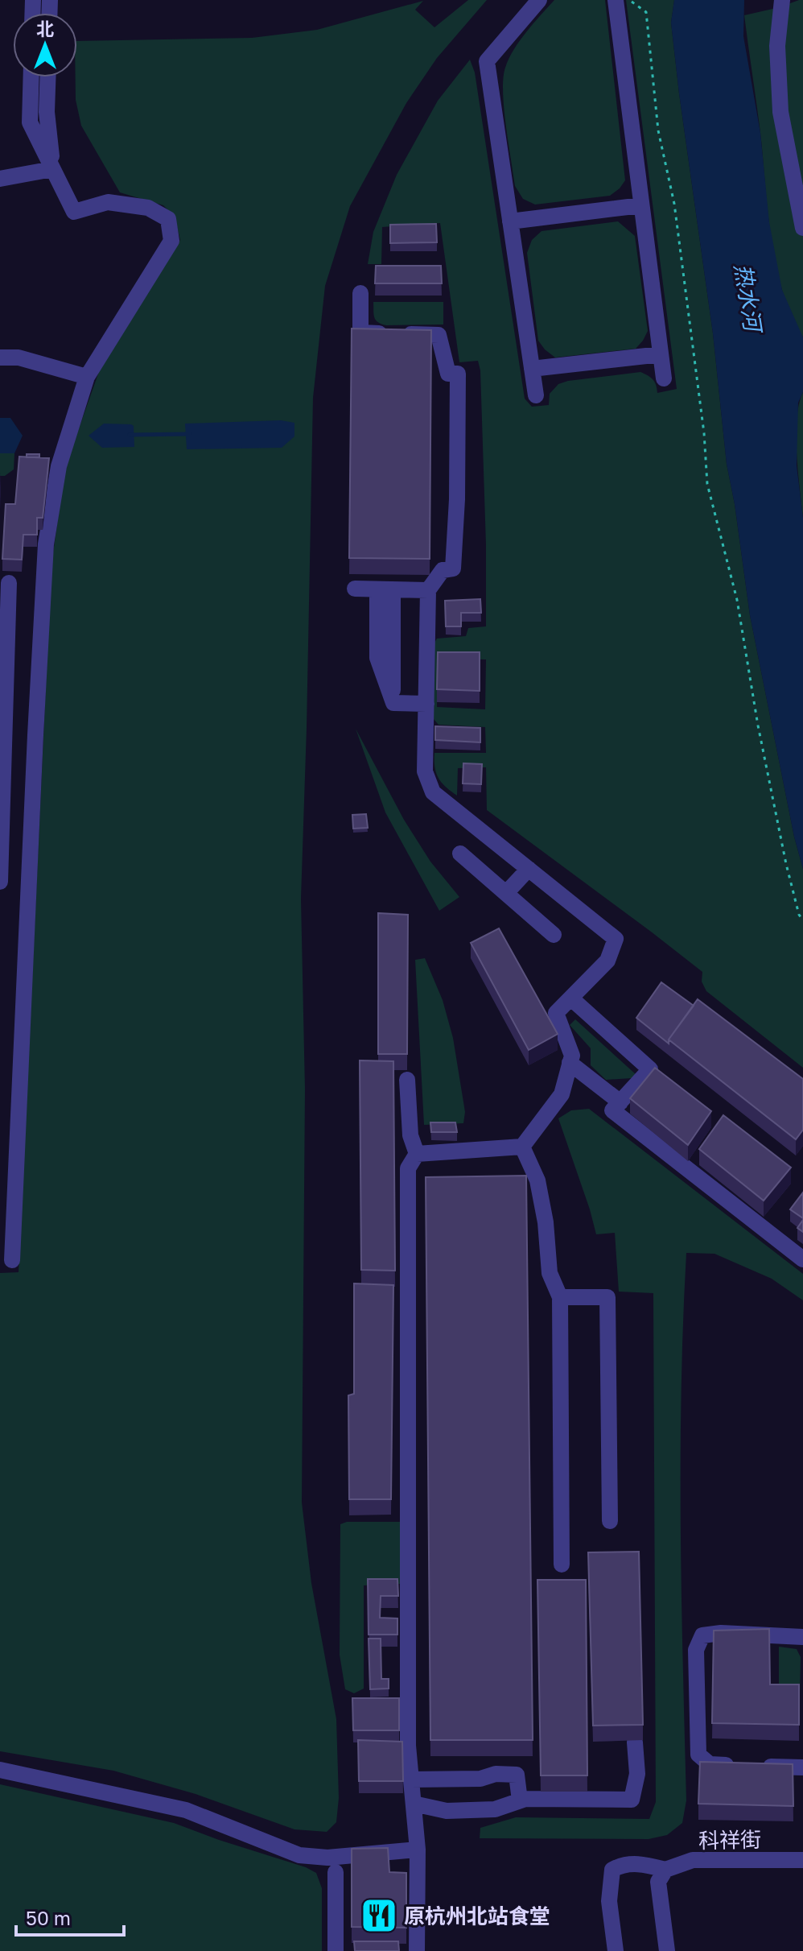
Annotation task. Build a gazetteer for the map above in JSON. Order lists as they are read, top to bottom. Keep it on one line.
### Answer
{"streets":{"street":["科祥街"]},"water":["热水河"],"places":{"restaurant":["原杭州北站食堂"]},"scale_bar":"50 m","north":"top"}
